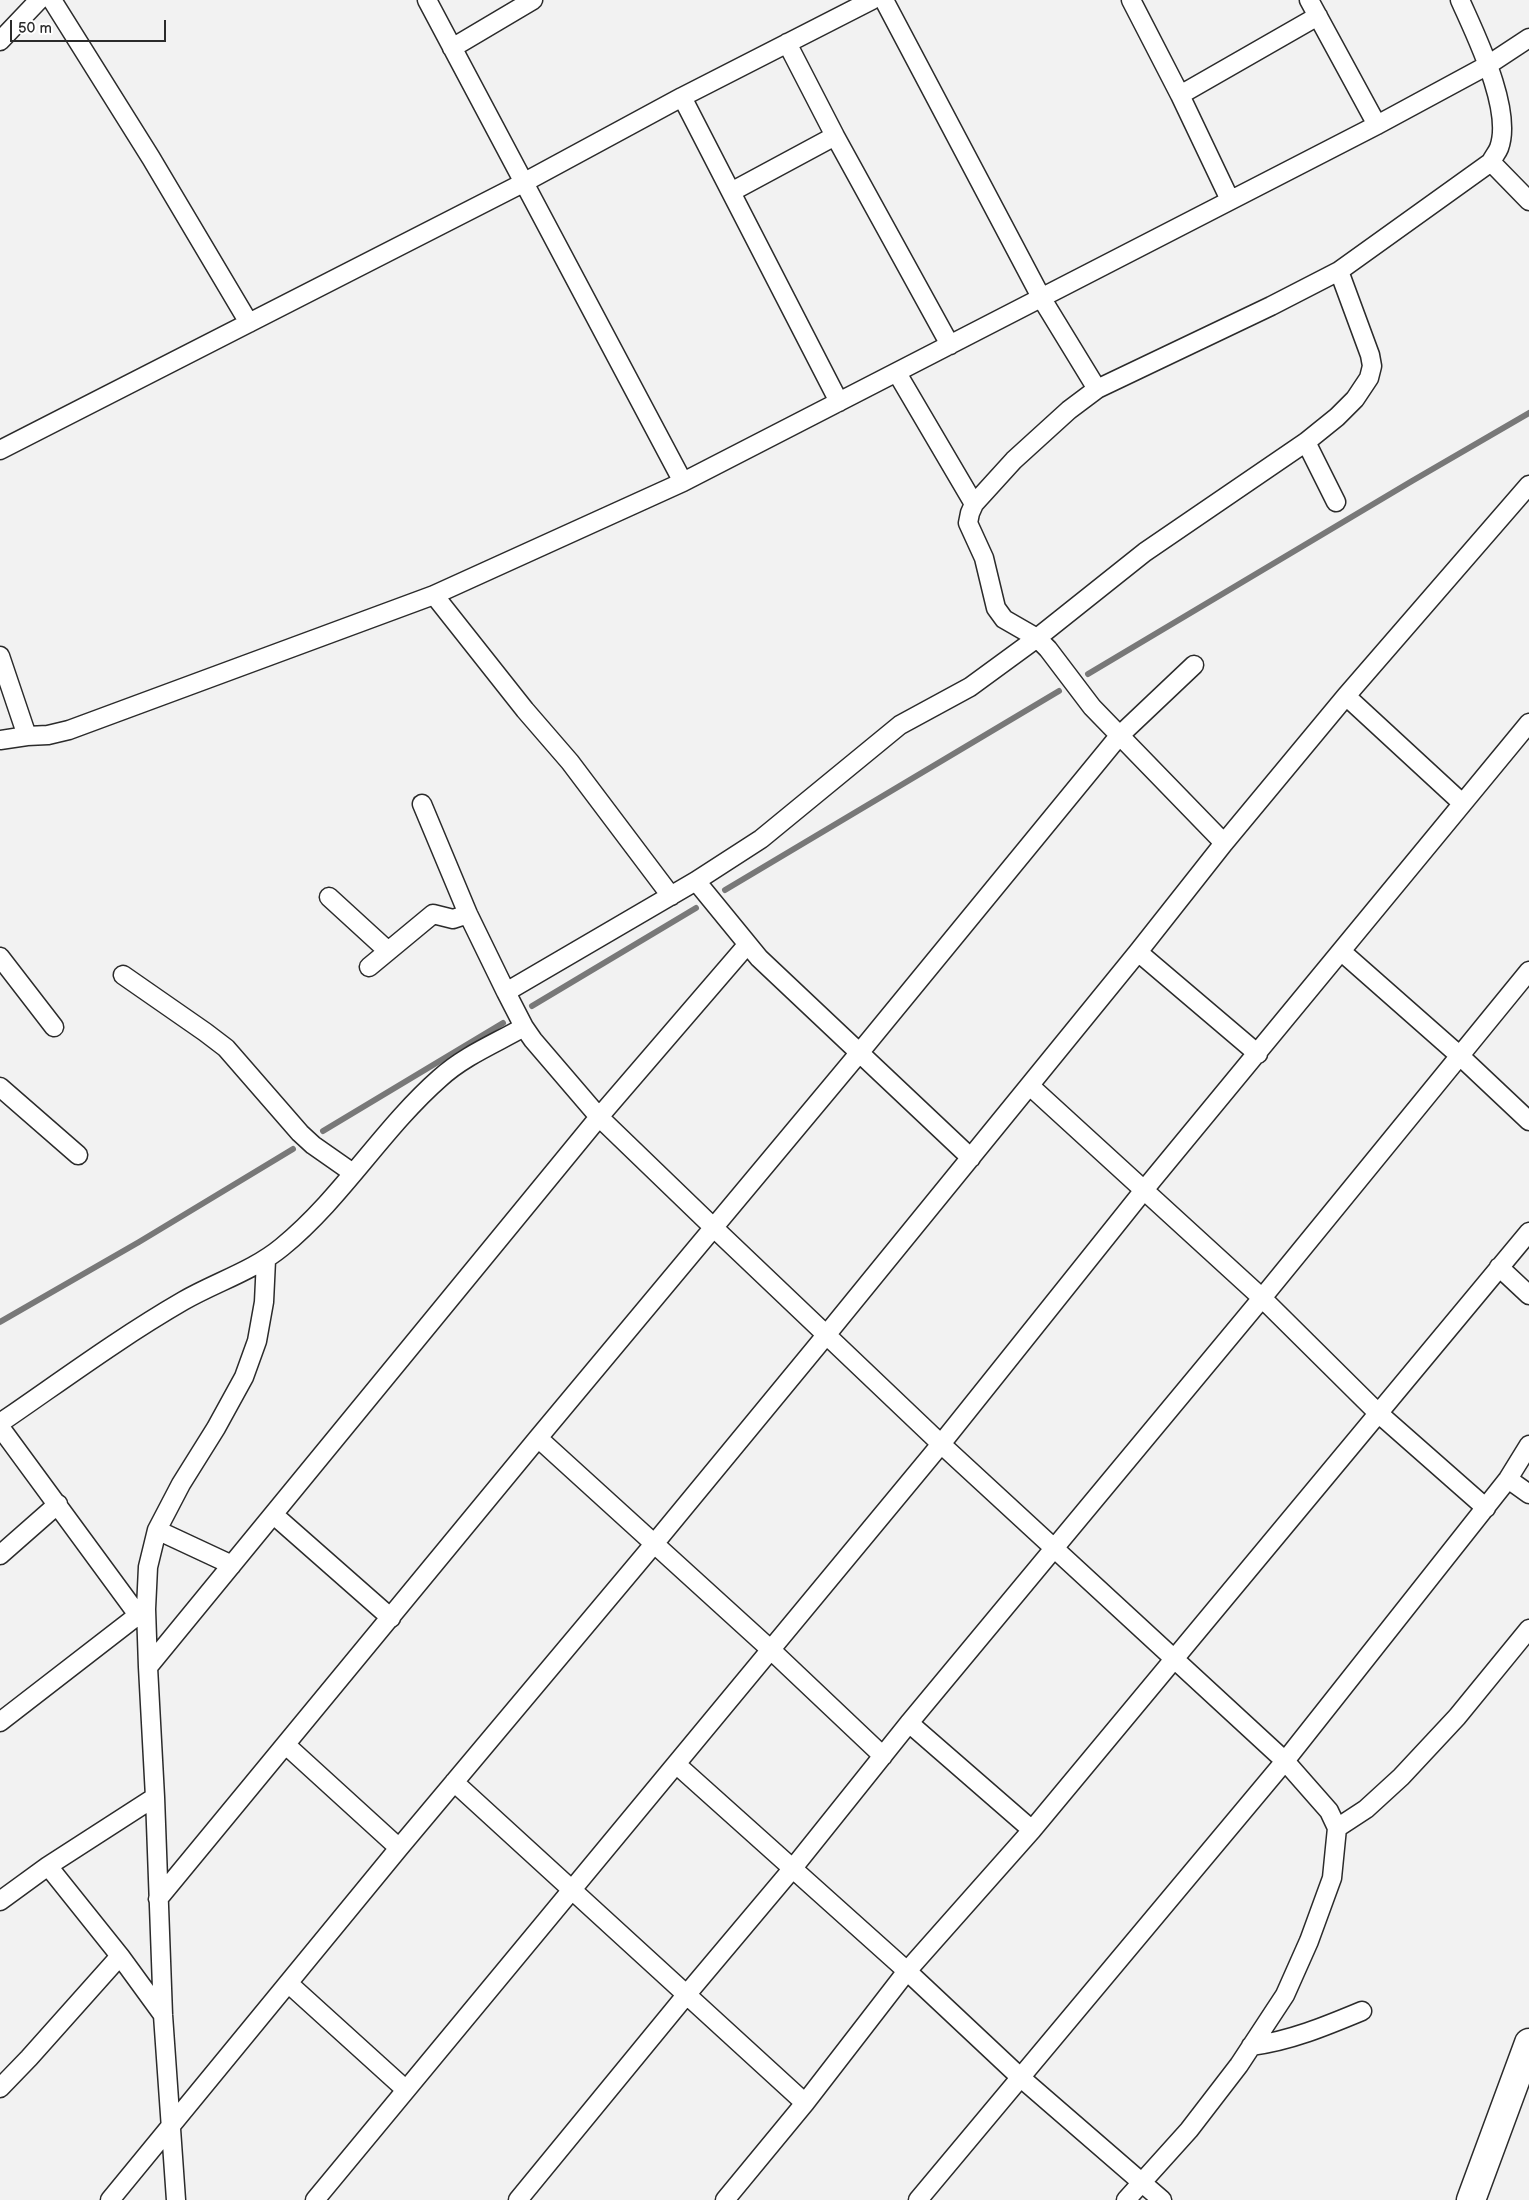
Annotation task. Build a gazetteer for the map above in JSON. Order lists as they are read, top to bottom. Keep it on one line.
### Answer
{"scale_bar":"50 m"}
